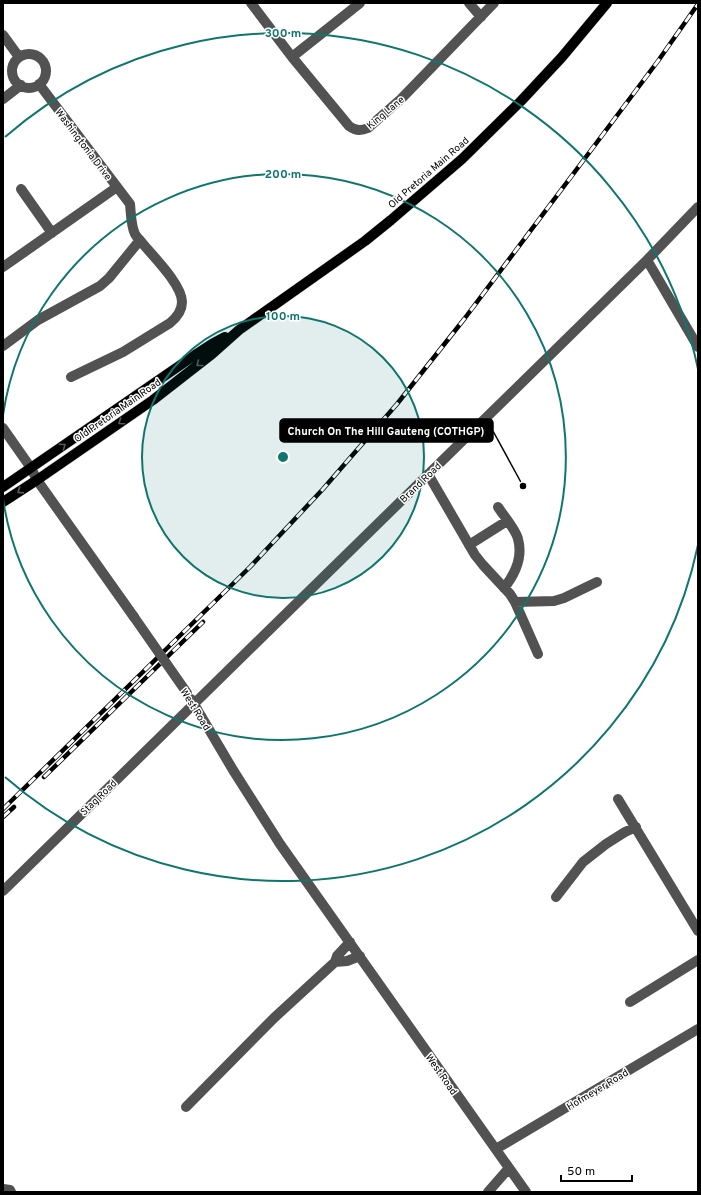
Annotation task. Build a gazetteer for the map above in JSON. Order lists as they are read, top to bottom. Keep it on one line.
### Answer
{"streets":{"main road":["Old Pretoria Main Road"],"street":["King Lane","Washingtonia Drive","Brand Road","West Road","Stag Road","Hofmeyer Road"]},"crossings":[["Old Pretoria Main Road","West Road"],["Brand Road","West Road"],["Brand Road","Stag Road"],["West Road","Stag Road"],["West Road","Hofmeyer Road"]],"places":["Church On The Hill Gauteng (COTHGP)"],"scale_bar":"50 m","rings":["300 m","200 m","100 m"]}
